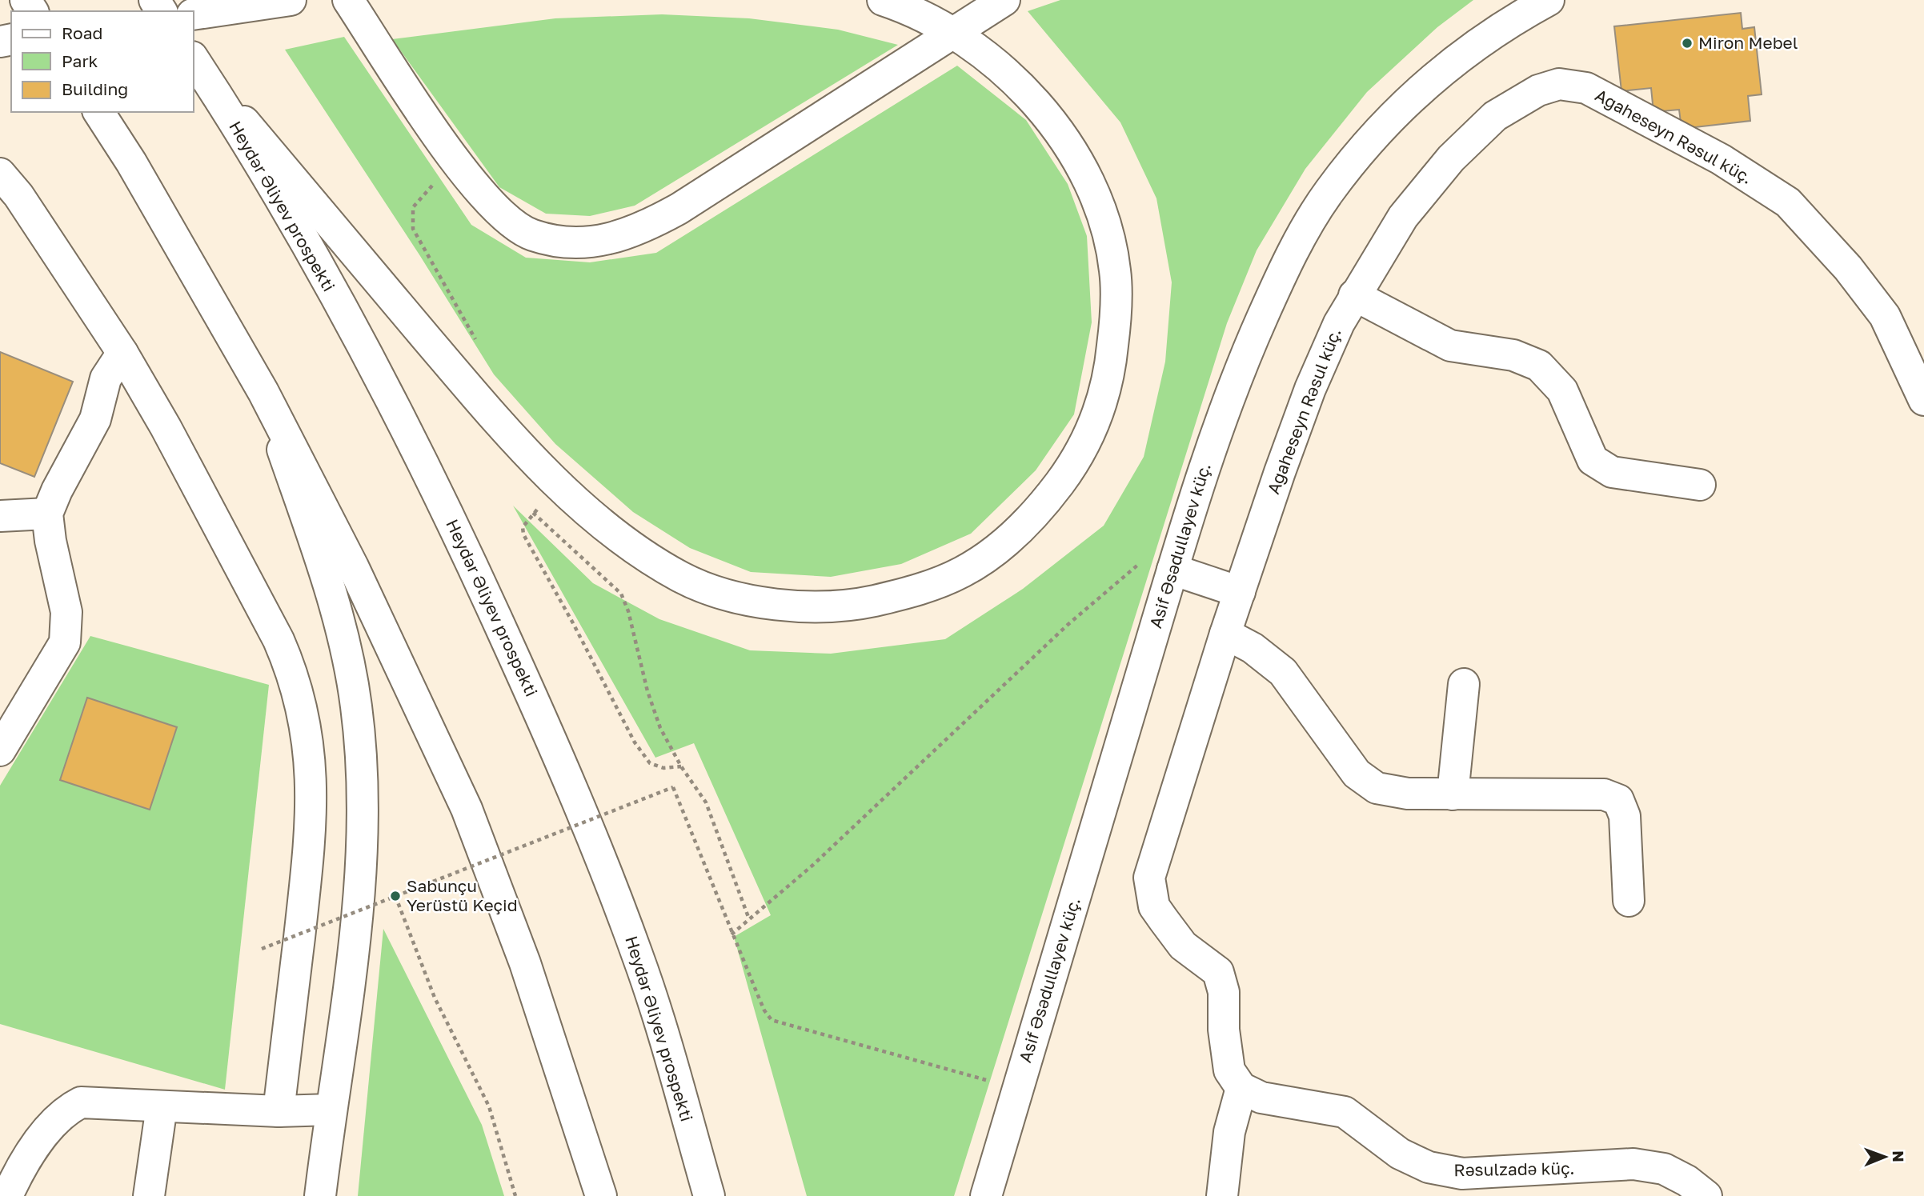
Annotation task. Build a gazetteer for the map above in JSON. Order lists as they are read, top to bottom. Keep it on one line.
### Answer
{"streets":{"main road":["Ağaheseyn Rəsul küç.","Heydər Əliyev prospekti","Asif Əsədullayev küç.","Rəsulzadə küç."]},"crossings":[["Ağaheseyn Rəsul küç.","Rəsulzadə küç."]],"places":["Miron Mebel","Sabunçu Yerüstü Keçid"],"legend":["Road","Park","Building"],"north":"right"}
